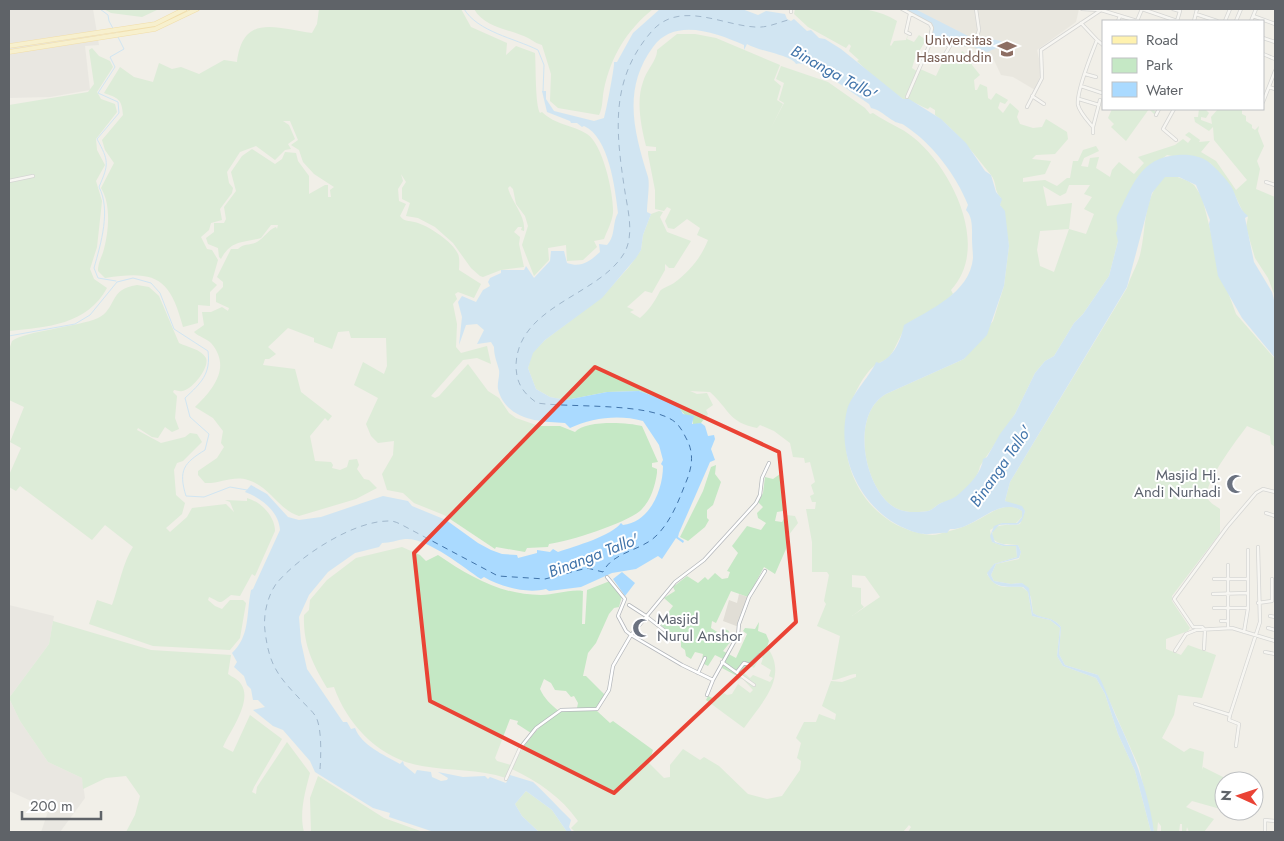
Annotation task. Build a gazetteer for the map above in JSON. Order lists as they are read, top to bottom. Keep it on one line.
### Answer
{"water":["Binanga Tallo'"],"places":{"school or university":["Universitas Hasanuddin"],"mosque":["Masjid Hj. Andi Nurhadi","Masjid Nurul Anshor"]},"legend":["Road","Park","Water"],"scale_bar":"200 m","north":"left"}
